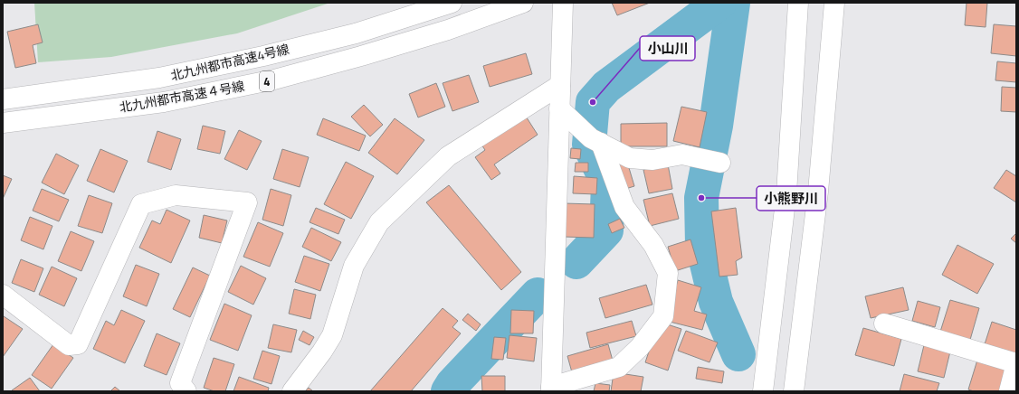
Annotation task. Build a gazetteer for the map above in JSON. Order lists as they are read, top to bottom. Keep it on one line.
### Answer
{"streets":{"main road":["北九州都市高速4号線","4","北九州都市高速４号線"]},"places":["小山川","小熊野川"]}
